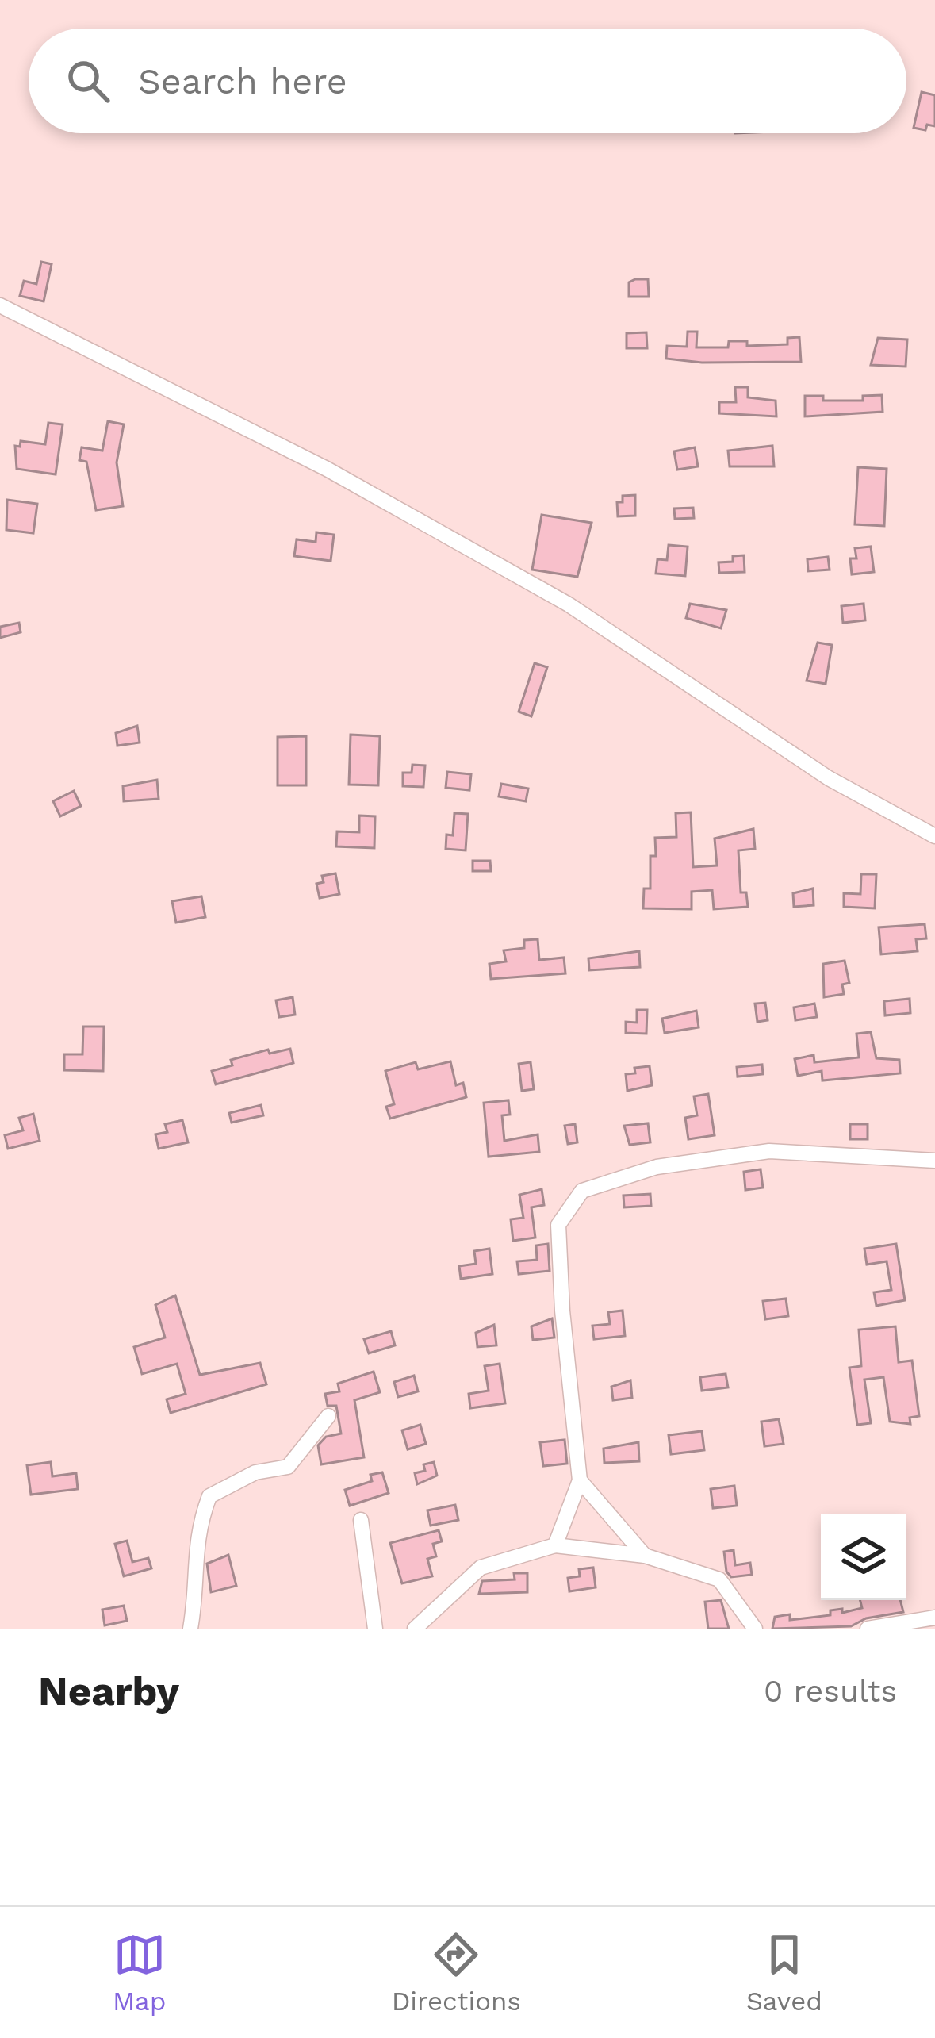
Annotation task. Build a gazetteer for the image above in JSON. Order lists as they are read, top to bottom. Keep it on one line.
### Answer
{"page":{"search":"Search here","heading":["Nearby","0 results"],"nav":["Map","Directions","Saved"]}}
